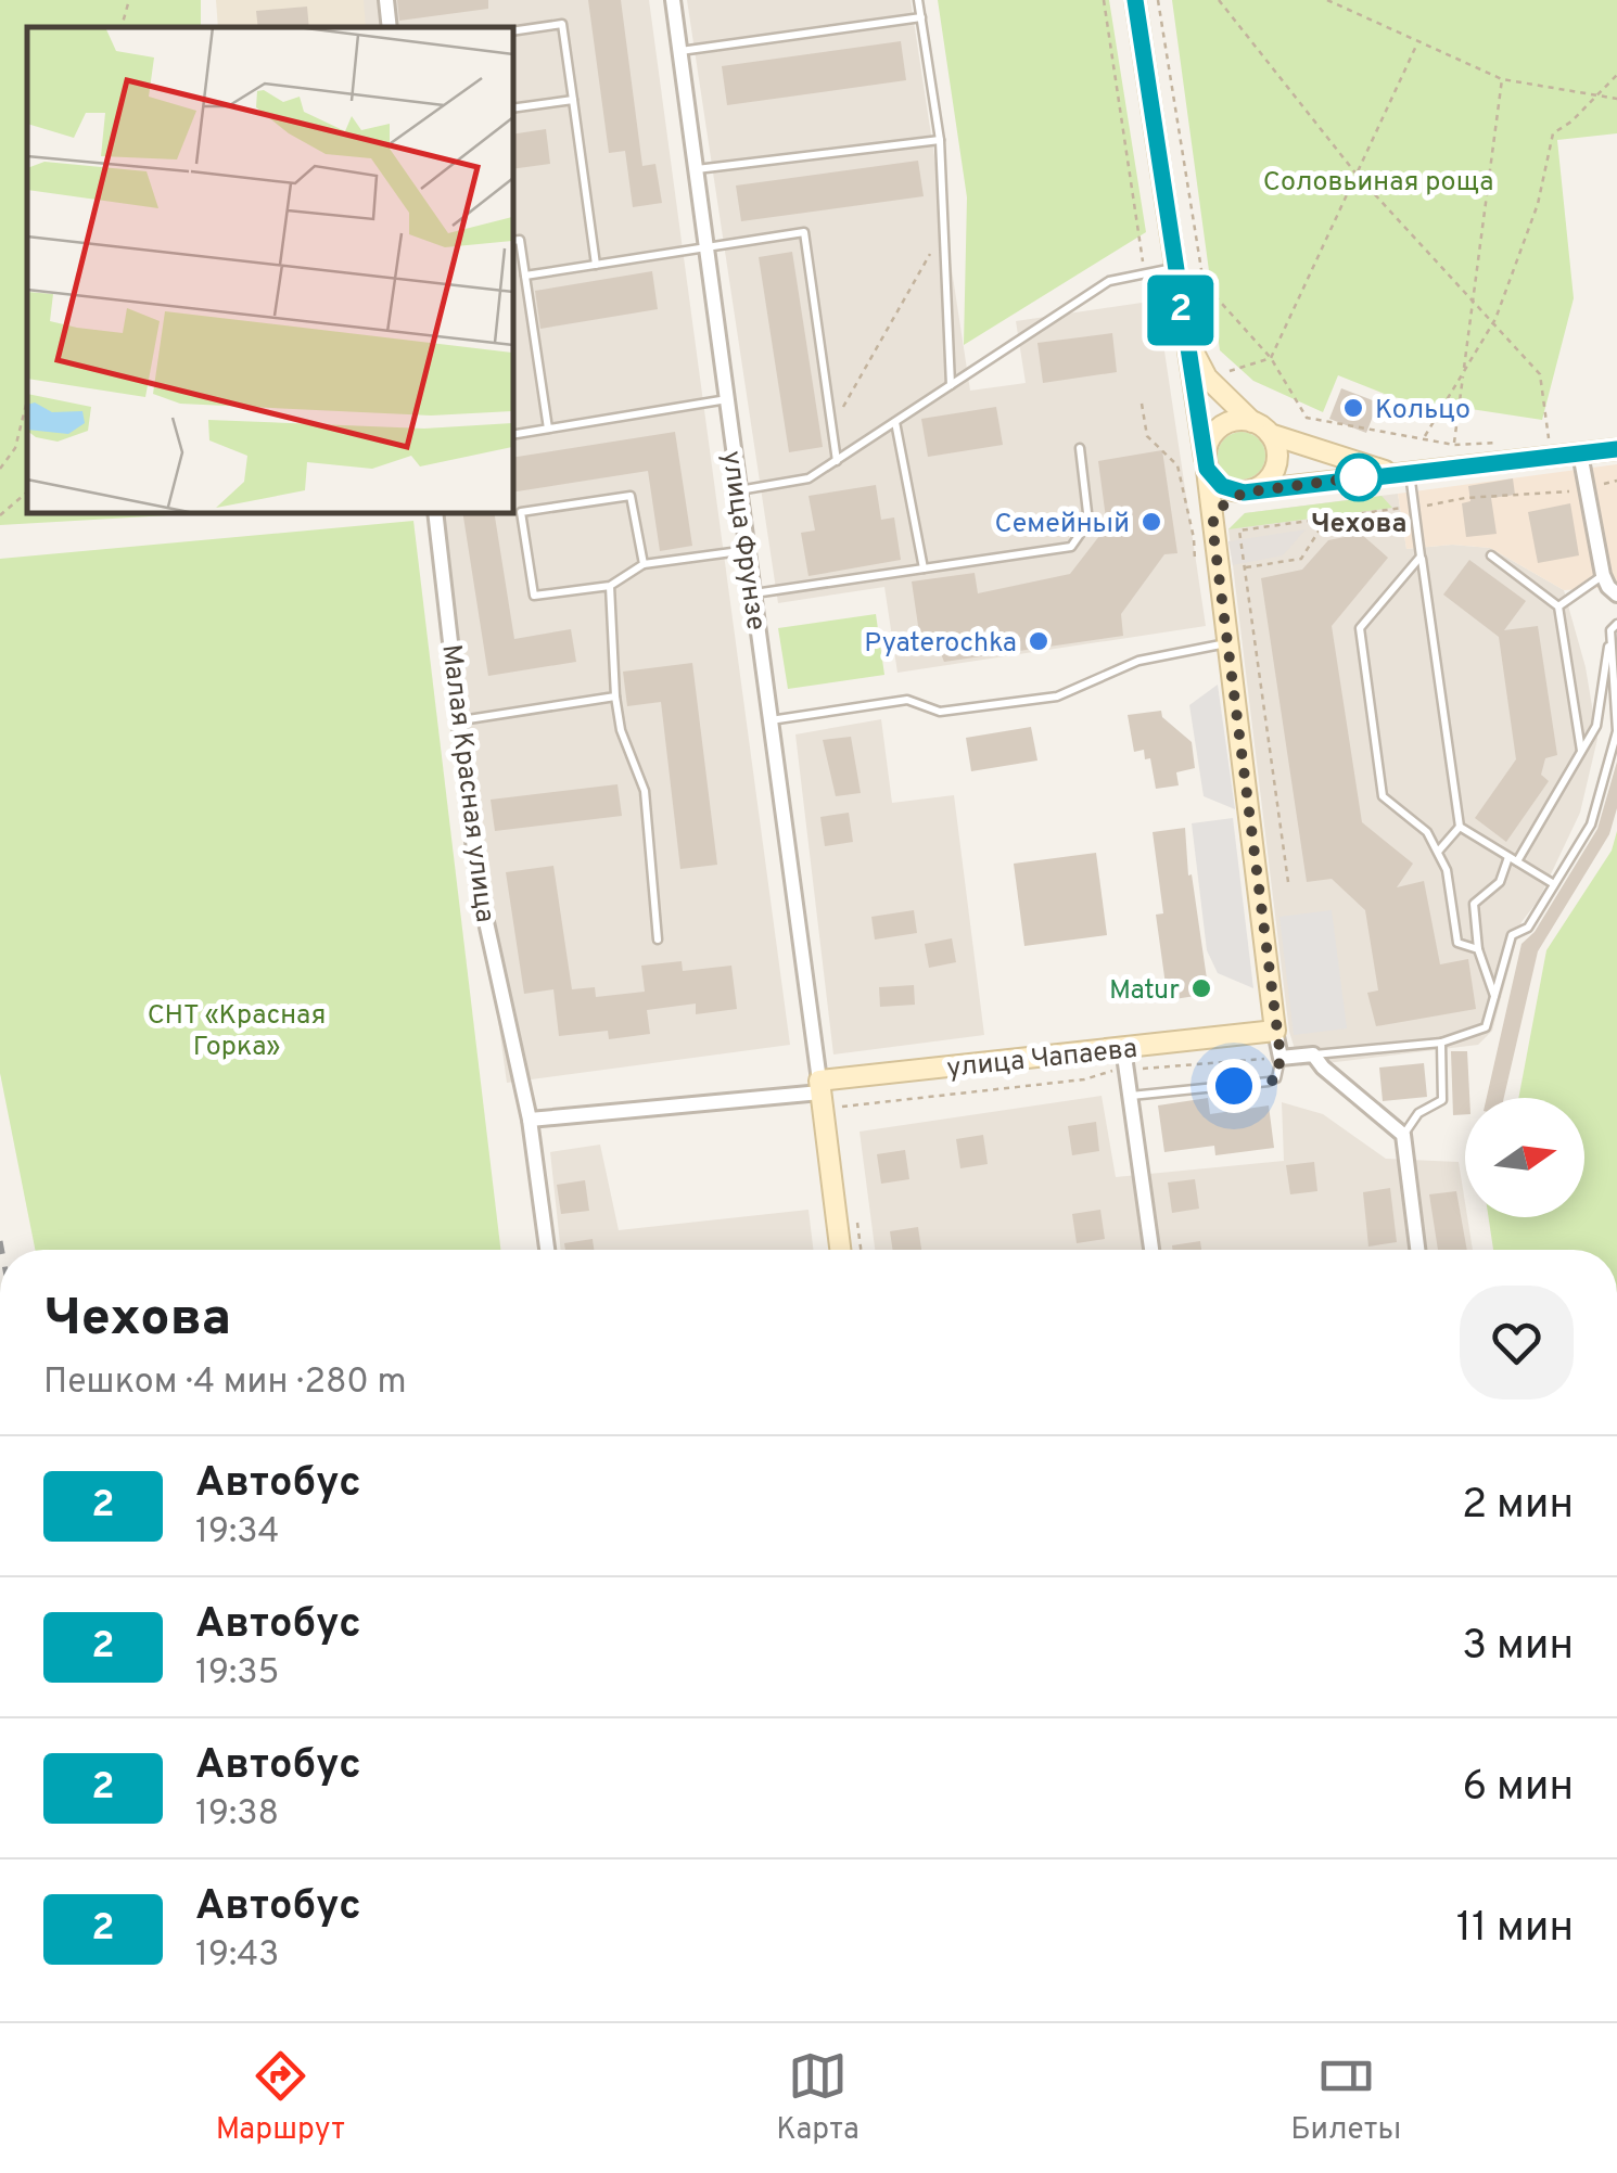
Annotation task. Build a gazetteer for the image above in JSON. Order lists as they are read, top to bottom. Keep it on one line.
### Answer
{"streets":{"main road":["улица Чапаева"],"street":["улица Фрунзе","Малая Красная улица"]},"crossings":[["улица Фрунзе","улица Чапаева"],["Малая Красная улица","улица Чапаева"]],"parks":["Соловьиная роща","СНТ «Красная Горка»"],"places":["Кольцо","Чехова","Семейный","Pyaterochka","Matur"],"lines":["bus line 2"],"north":"right","page":{"on_map":"2","heading":["Чехова","Пешком · 4 мин · 280 m"],"list":[{"mark":"2","name":"Автобус","note":"19:34","value":"2 мин"},{"mark":"2","name":"Автобус","note":"19:35","value":"3 мин"},{"mark":"2","name":"Автобус","note":"19:38","value":"6 мин"},{"mark":"2","name":"Автобус","note":"19:43","value":"11 мин"}],"tabs":["Маршрут","Карта","Билеты"]}}
